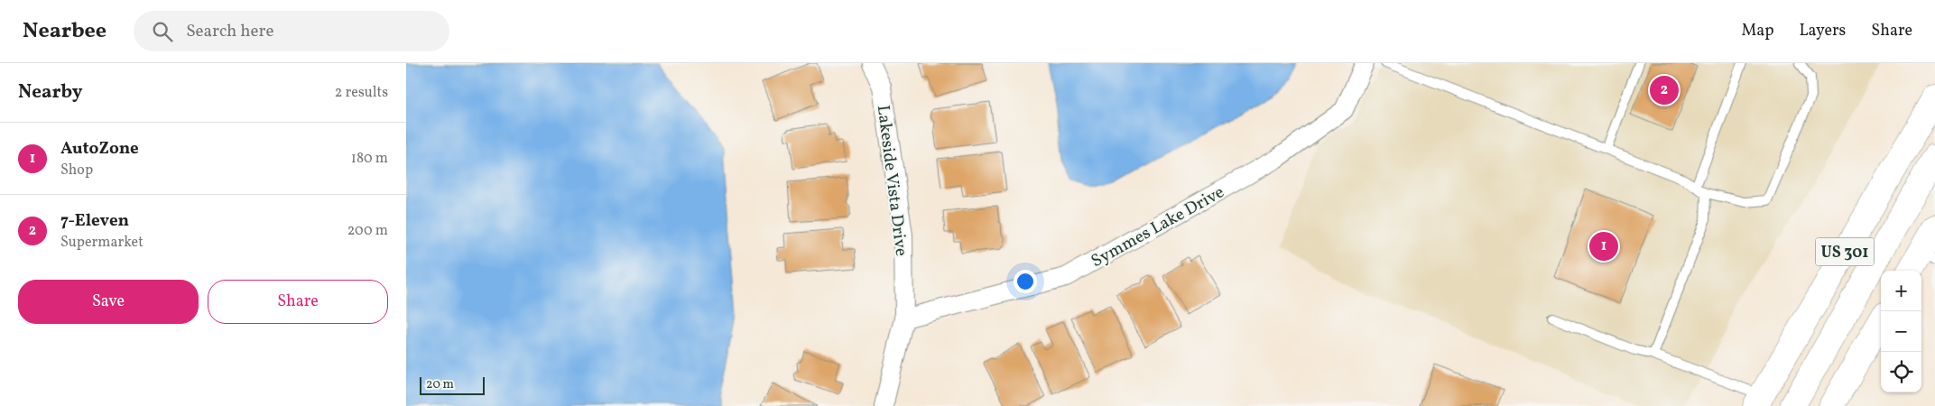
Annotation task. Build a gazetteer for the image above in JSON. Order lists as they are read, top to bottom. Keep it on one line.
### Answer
{"streets":{"main road":["US 301"],"street":["Lakeside Vista Drive","Symmes Lake Drive"]},"crossings":[["Lakeside Vista Drive","Symmes Lake Drive"]],"scale_bar":"20 m","page":{"header":"Nearbee","search":"Search here","nav":["Map","Layers","Share"],"heading":["Nearby","2 results"],"pins":["2","1"],"list":[{"mark":"1","name":"AutoZone","note":"Shop","value":"180 m"},{"mark":"2","name":"7-Eleven","note":"Supermarket","value":"200 m"}],"buttons":["Save","Share"],"map_buttons":["+","−"],"scale":"20 m"}}
